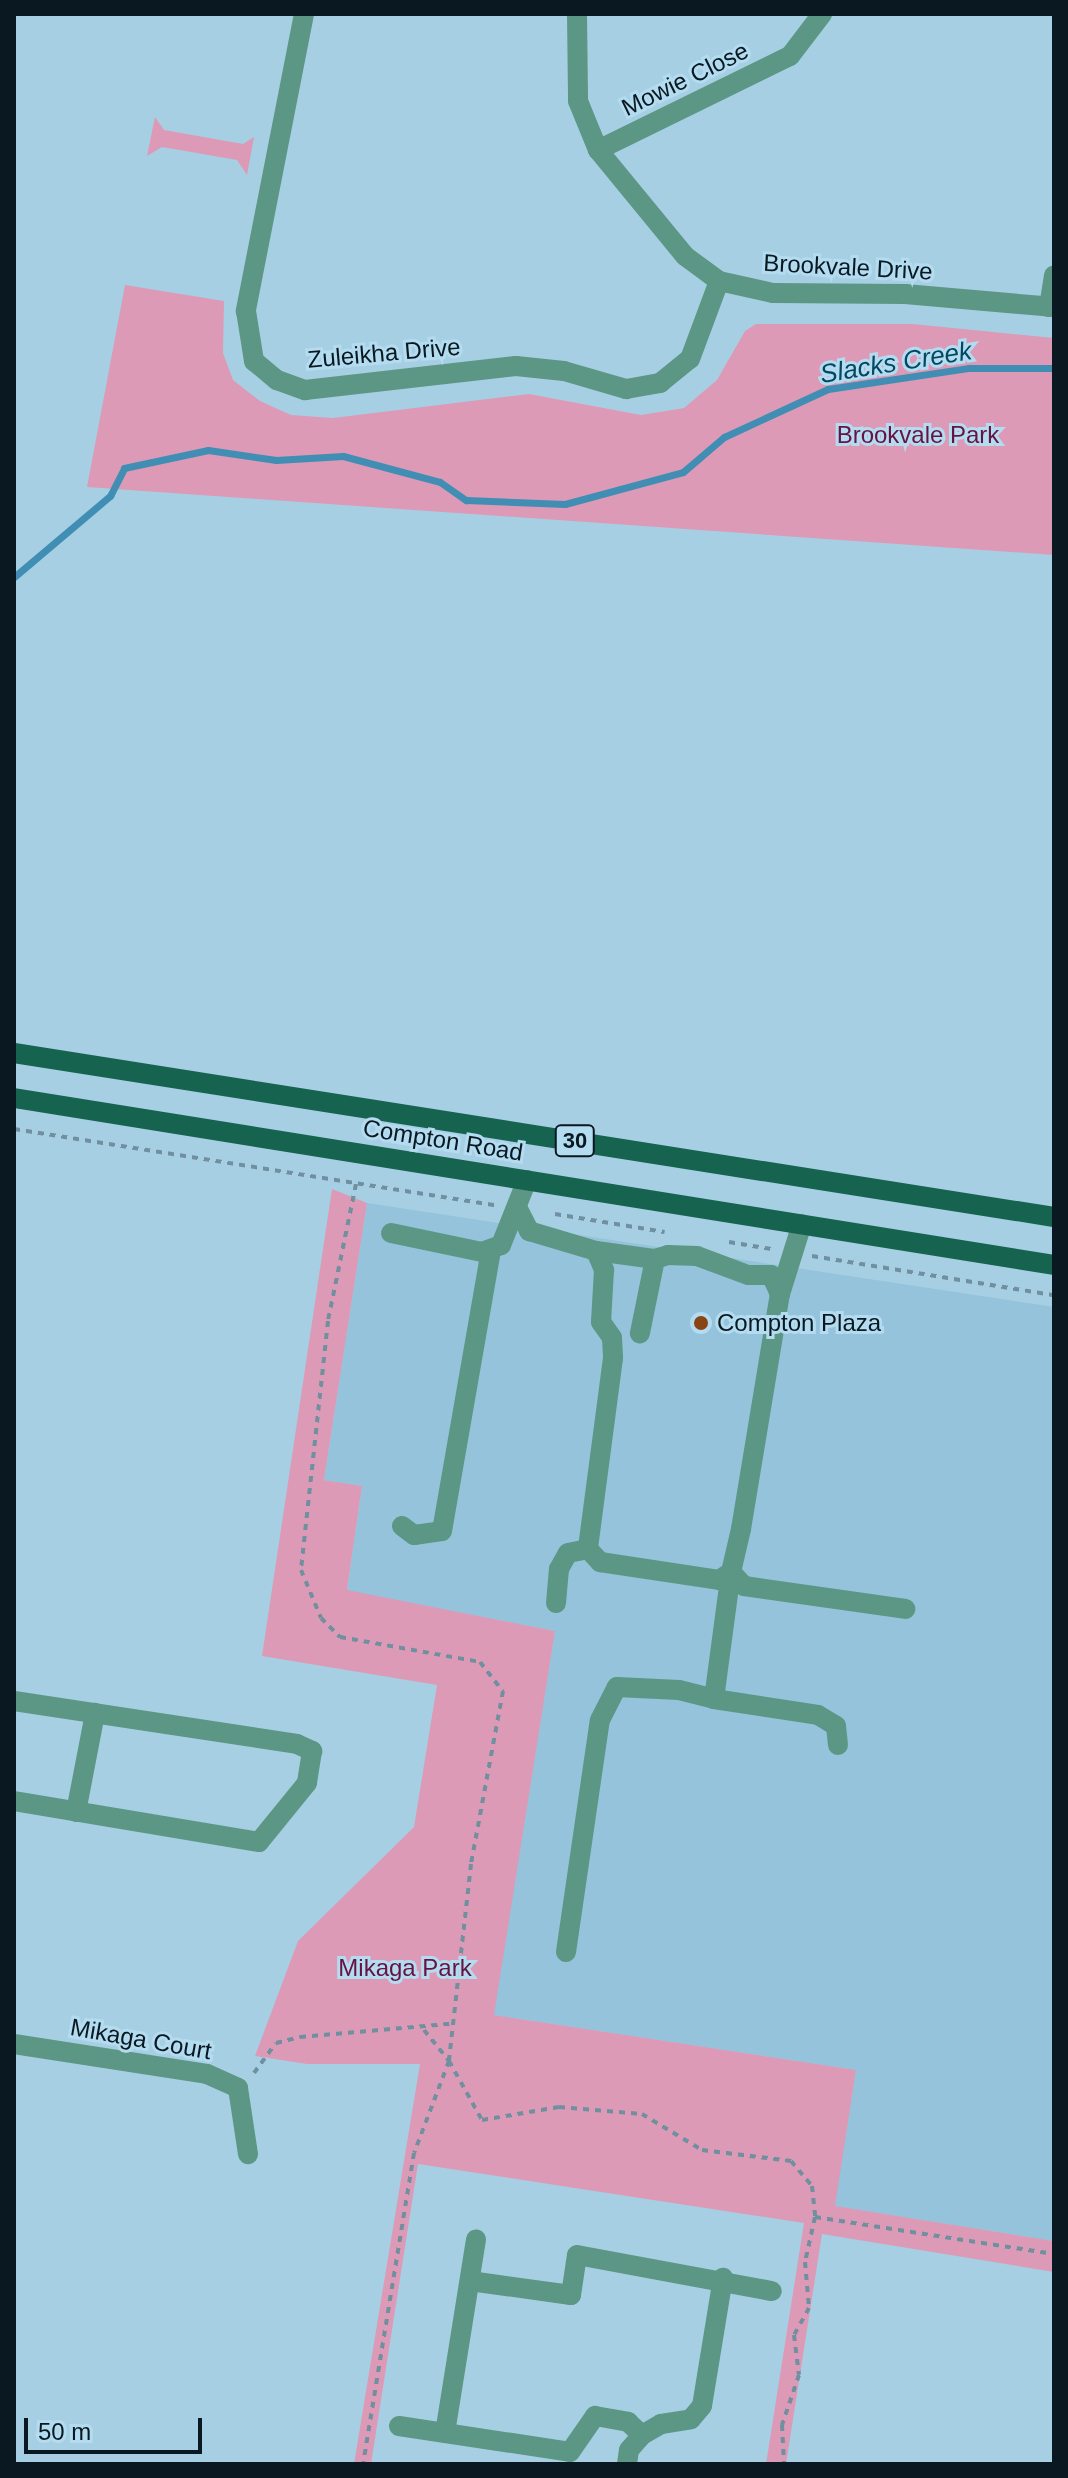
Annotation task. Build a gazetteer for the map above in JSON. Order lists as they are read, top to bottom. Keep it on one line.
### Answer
{"streets":{"main road":["Compton Road","30"],"street":["Mowie Close","Brookvale Drive","Zuleikha Drive","Mikaga Court"]},"crossings":[["Mowie Close","Brookvale Drive"],["Brookvale Drive","Zuleikha Drive"]],"water":["Slacks Creek"],"parks":["Brookvale Park","Mikaga Park"],"places":["Compton Plaza"],"scale_bar":"50 m"}
